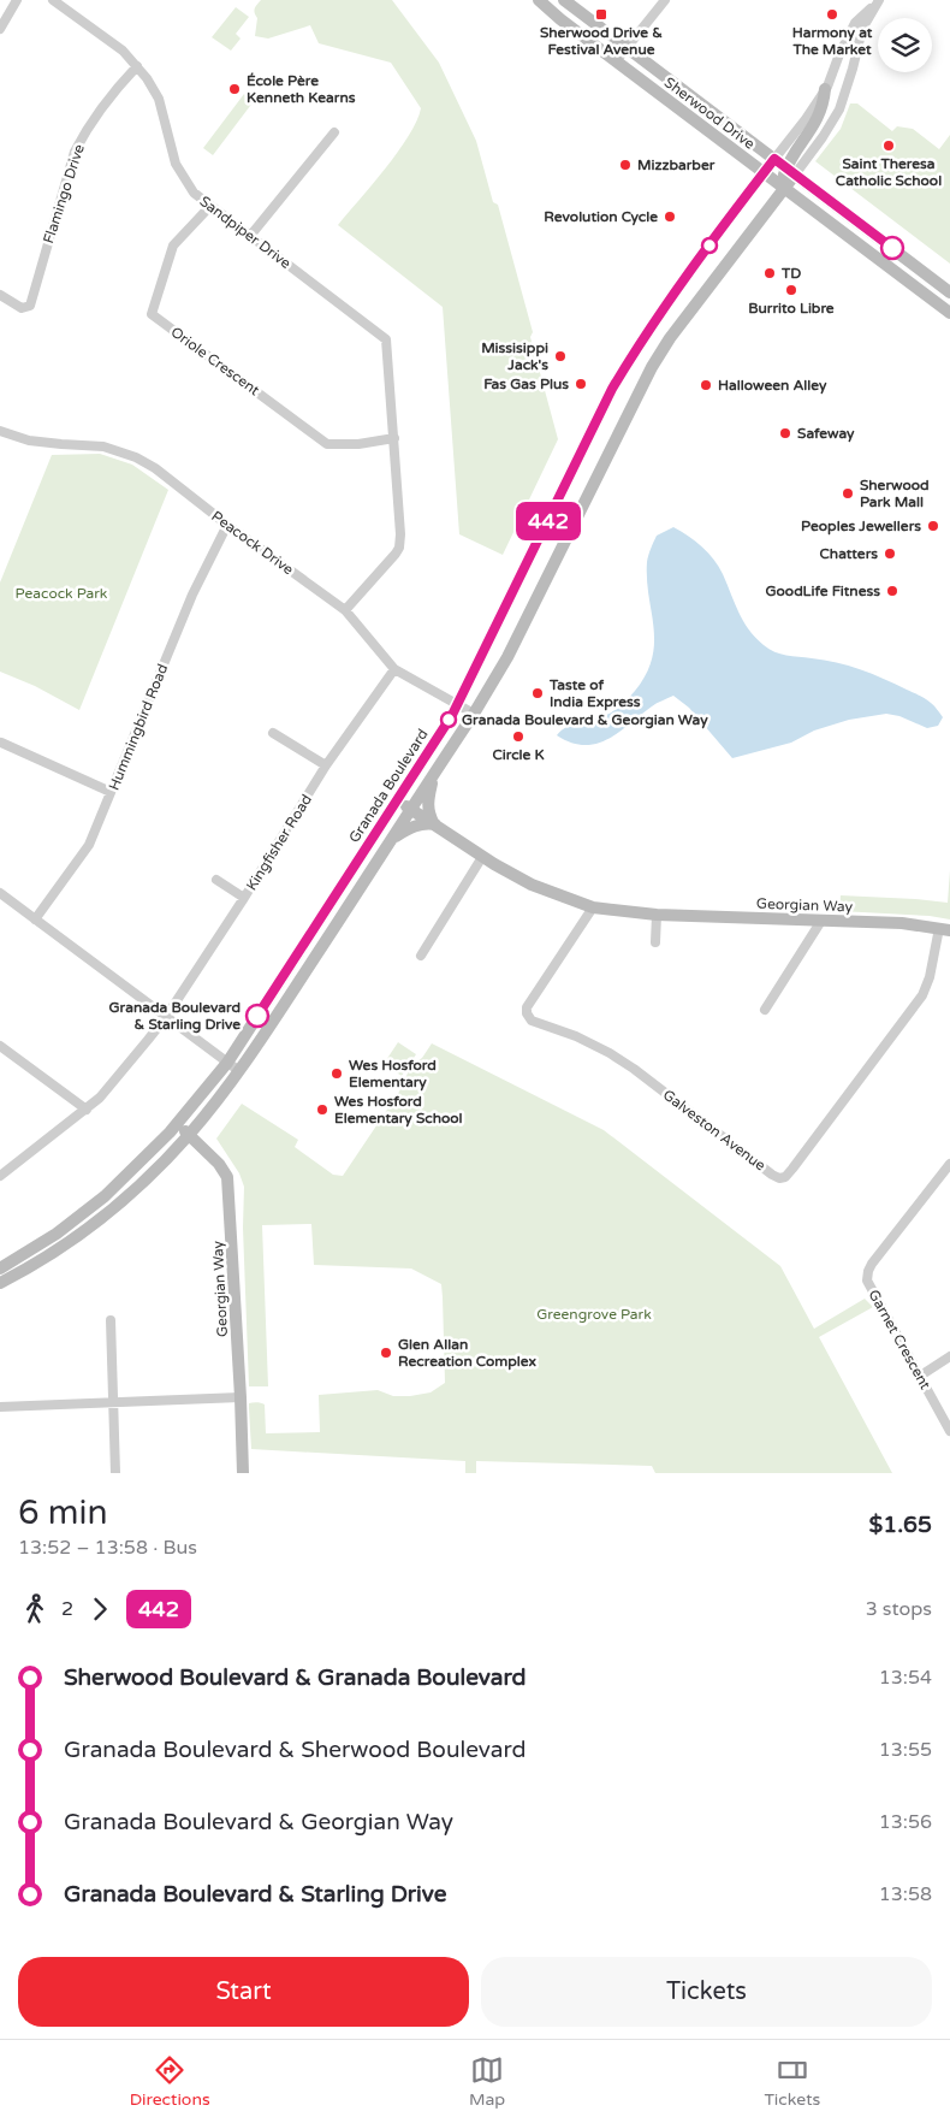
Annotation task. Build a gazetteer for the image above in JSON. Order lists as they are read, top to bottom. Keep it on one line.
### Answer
{"streets":{"main road":["Sherwood Drive","Granada Boulevard","Georgian Way"],"street":["Flamingo Drive","Sandpiper Drive","Oriole Crescent","Peacock Drive","Hummingbird Road","Kingfisher Road","Galveston Avenue","Garnet Crescent"]},"crossings":[["Sherwood Drive","Granada Boulevard"],["Flamingo Drive","Sandpiper Drive"],["Sandpiper Drive","Oriole Crescent"],["Sandpiper Drive","Peacock Drive"],["Peacock Drive","Hummingbird Road"],["Peacock Drive","Granada Boulevard"],["Peacock Drive","Kingfisher Road"],["Granada Boulevard","Georgian Way"],["Georgian Way","Galveston Avenue"]],"parks":["Peacock Park","Greengrove Park"],"places":{"transit":["Sherwood Drive & Festival Avenue"],"other":["Harmony at The Market","École Père Kenneth Kearns","Saint Theresa Catholic School","Mizzbarber","Revolution Cycle","TD","Burrito Libre","Missisippi Jack's","Fas Gas Plus","Halloween Alley","Safeway","Sherwood Park Mall","Peoples Jewellers","Chatters","GoodLife Fitness","Taste of India Express","Granada Boulevard & Georgian Way","Circle K","Granada Boulevard & Starling Drive","Wes Hosford Elementary","Wes Hosford Elementary School","Glen Allan Recreation Complex"]},"lines":["bus line 442"],"page":{"on_map":"442","heading":["6 min","13:52 – 13:58 · Bus","$1.65"],"legs":["2","442","3 stops"],"list":[{"name":"Sherwood Boulevard & Granada Boulevard","value":"13:54"},{"name":"Granada Boulevard & Sherwood Boulevard","value":"13:55"},{"name":"Granada Boulevard & Georgian Way","value":"13:56"},{"name":"Granada Boulevard & Starling Drive","value":"13:58"}],"buttons":["Start","Tickets"],"tabs":["Directions","Map","Tickets"]}}
